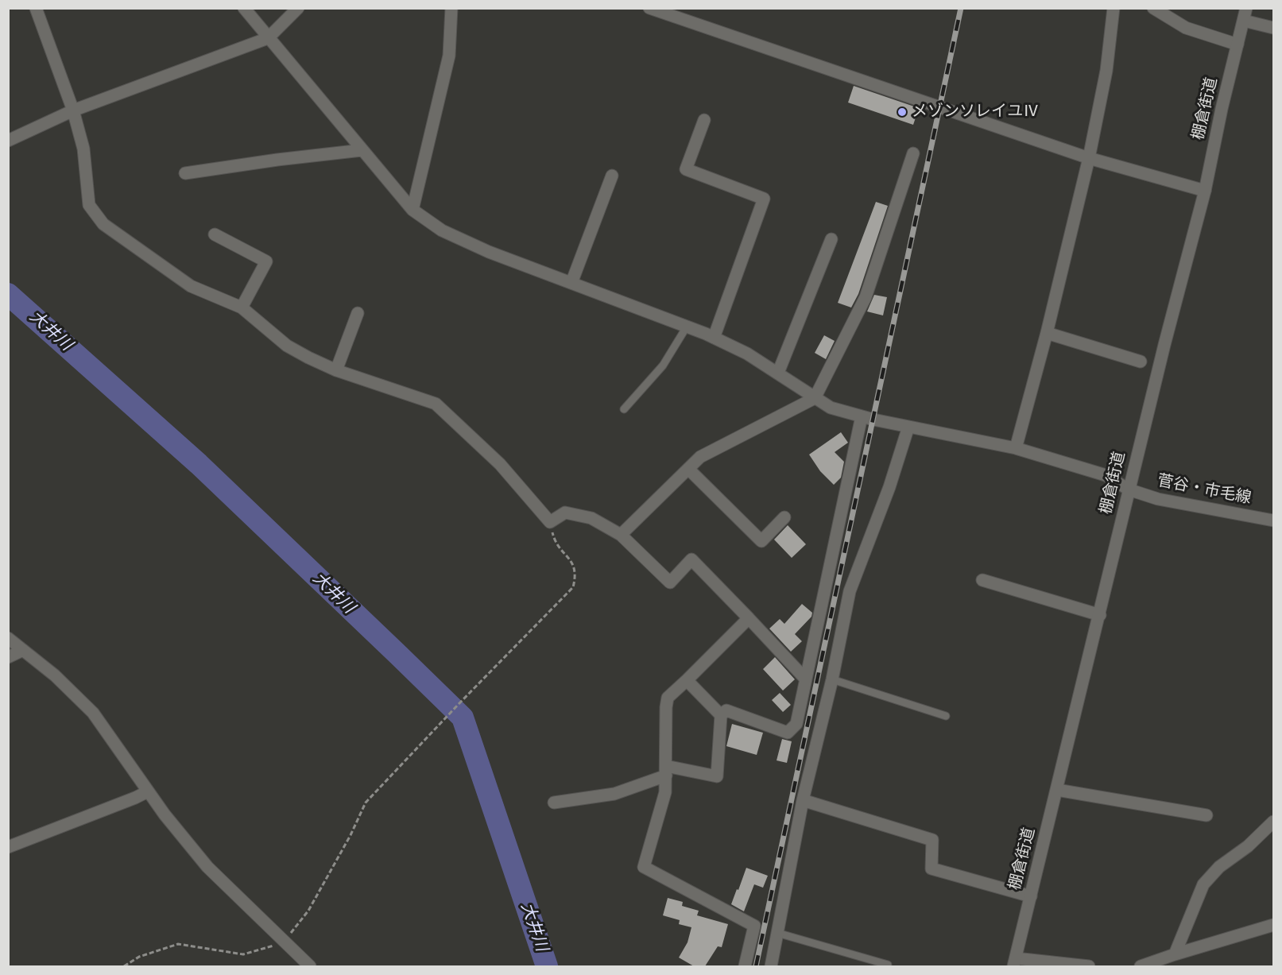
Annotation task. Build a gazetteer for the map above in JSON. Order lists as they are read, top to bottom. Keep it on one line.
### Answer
{"streets":{"street":["棚倉街道","菅谷・市毛線"]},"crossings":[["棚倉街道","菅谷・市毛線"]],"water":["大井川"],"places":["メゾンソレイユⅣ"]}
